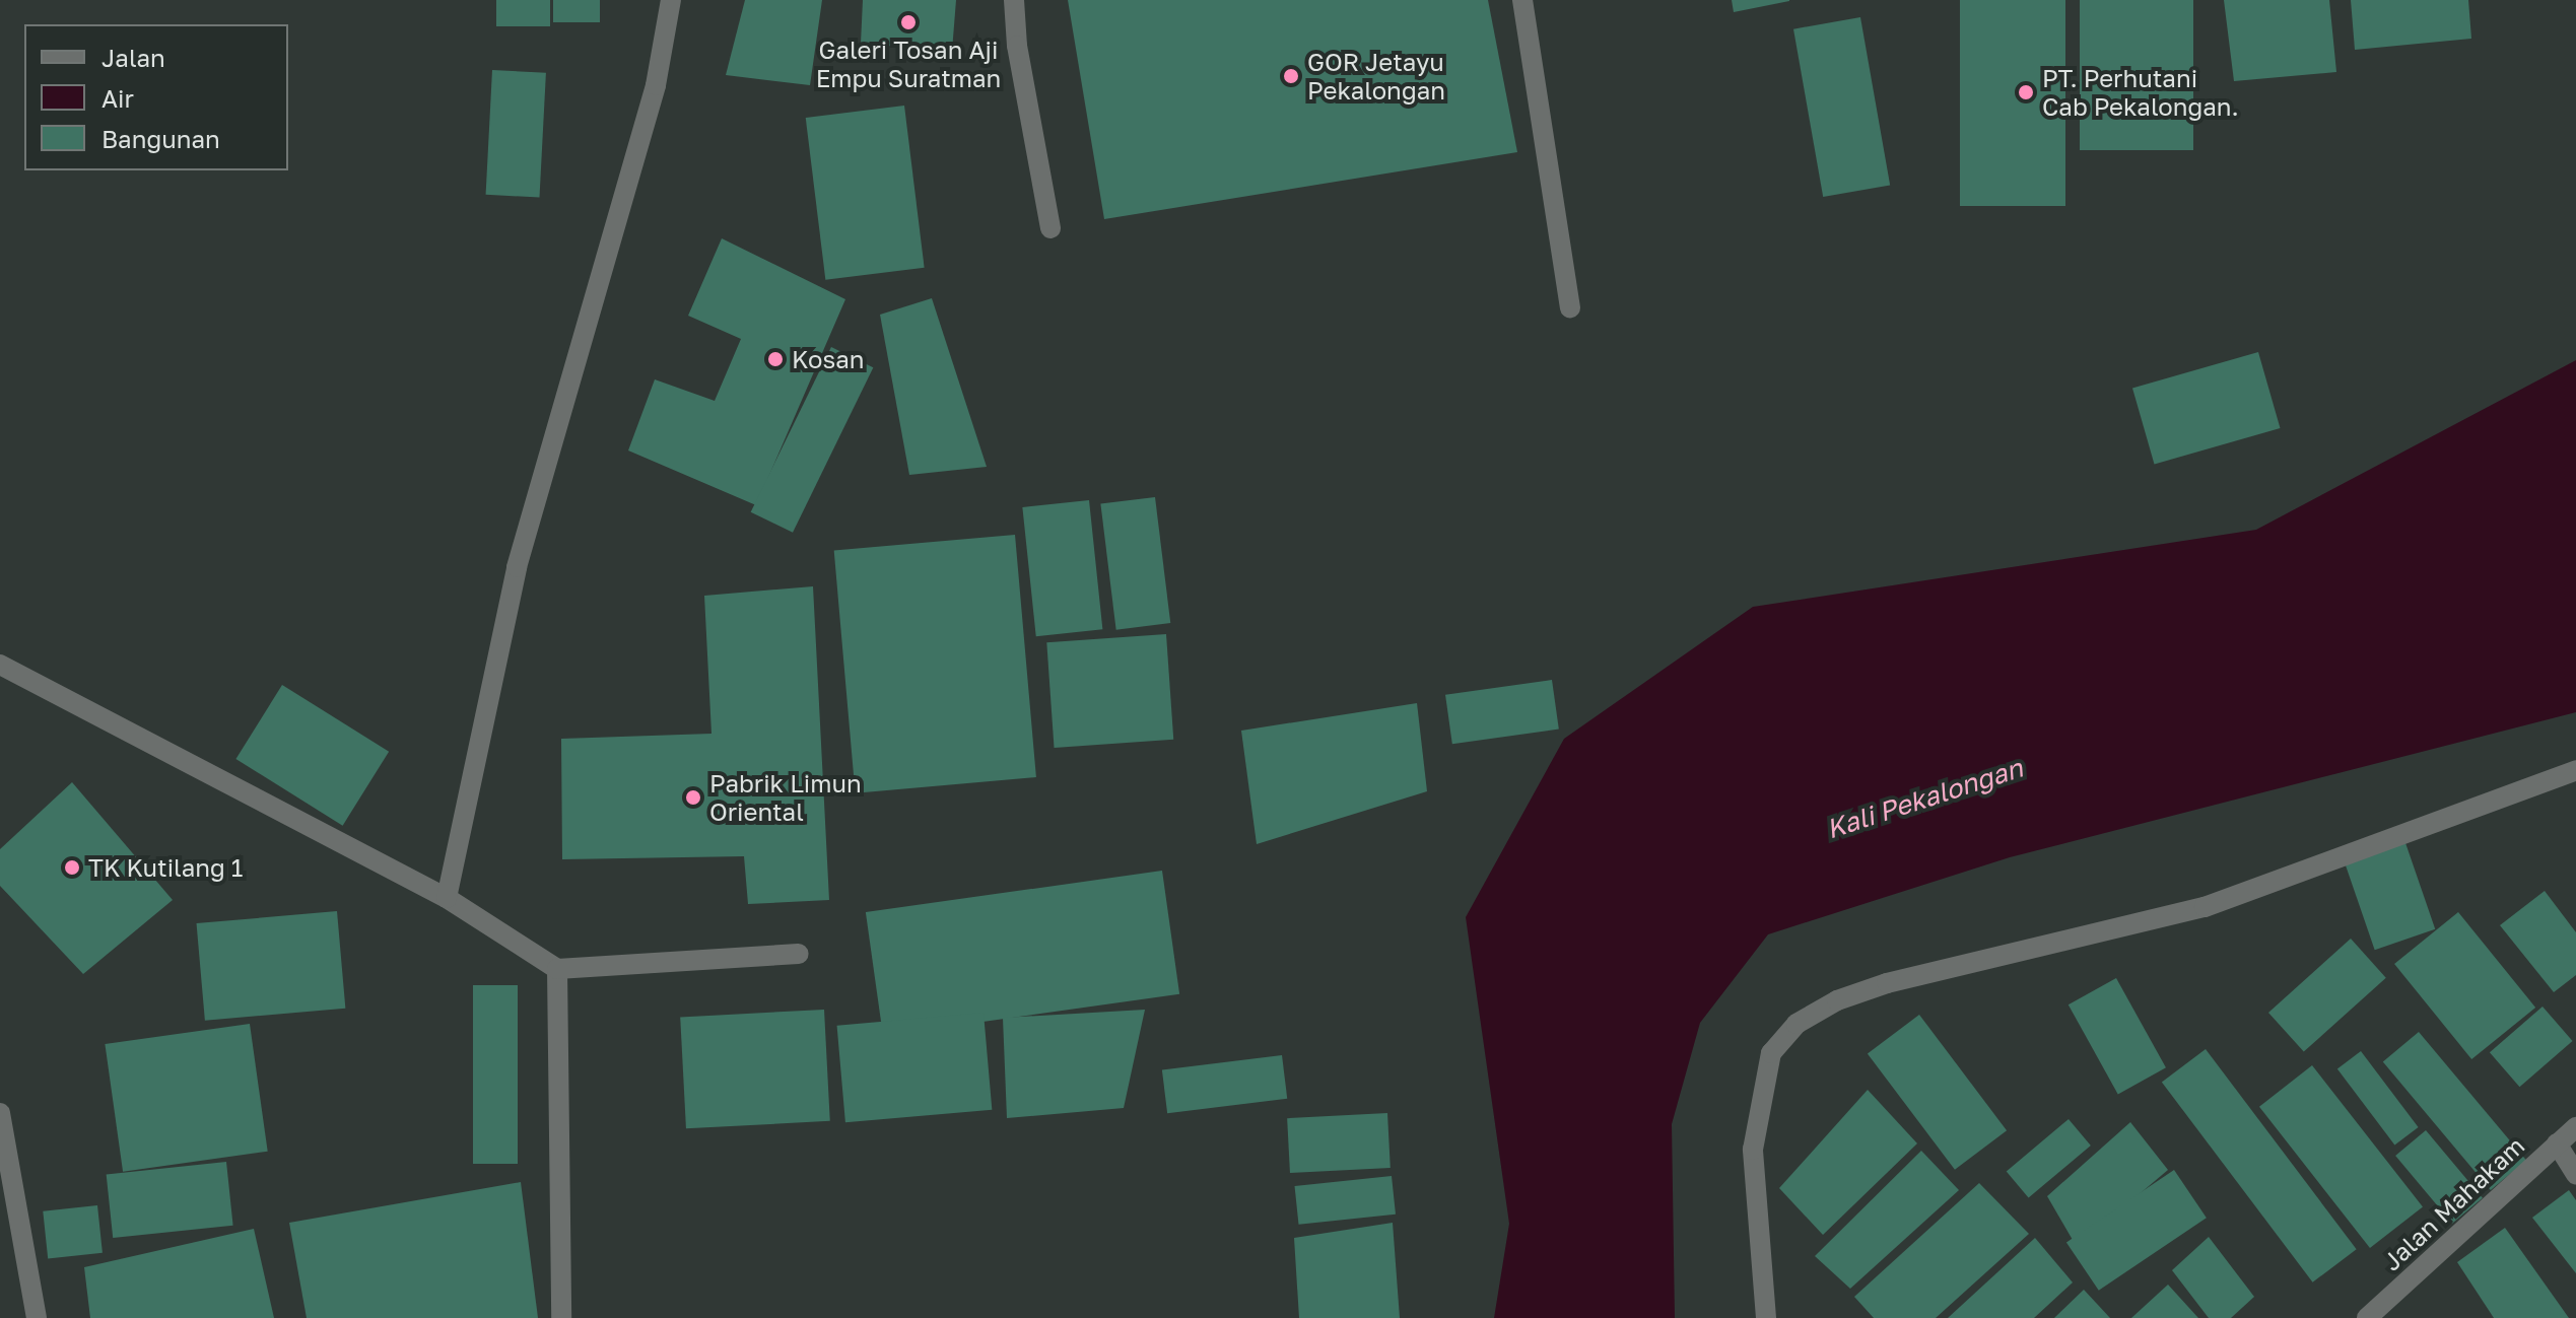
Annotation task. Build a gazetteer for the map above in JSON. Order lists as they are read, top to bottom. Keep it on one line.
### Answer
{"streets":{"street":["Jalan Mahakam"]},"water":["Kali Pekalongan"],"places":["Galeri Tosan Aji Empu Suratman","GOR Jetayu Pekalongan","PT. Perhutani Cab Pekalongan.","Kosan","Pabrik Limun Oriental","TK Kutilang 1"],"legend":["Jalan","Air","Bangunan"]}
